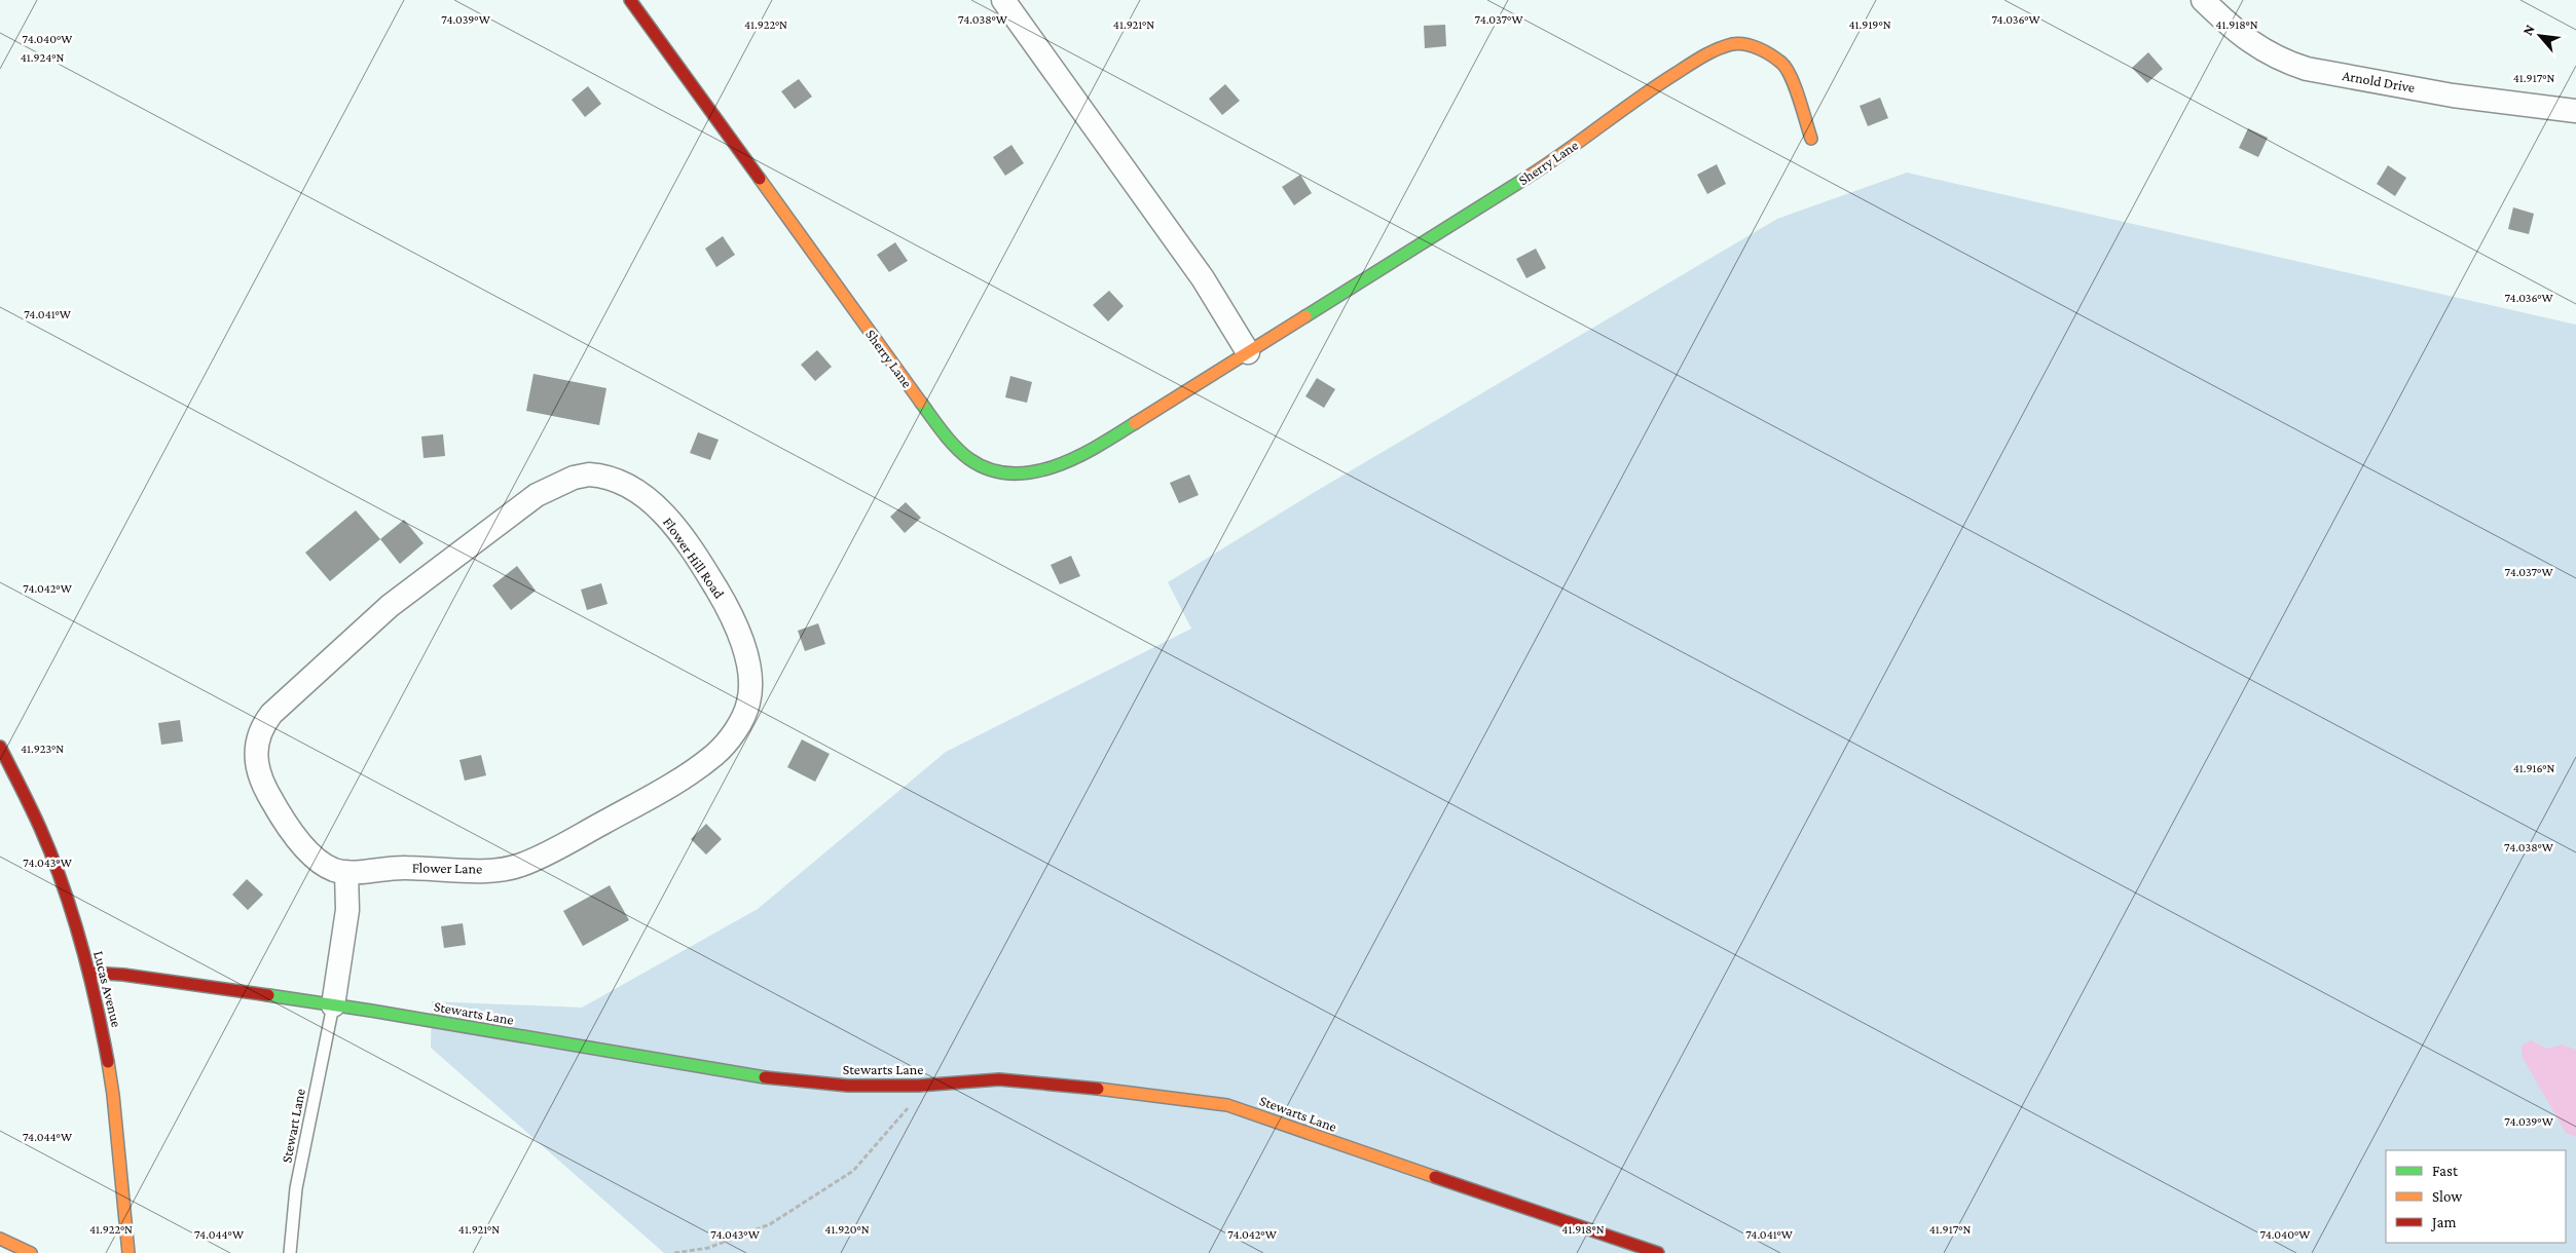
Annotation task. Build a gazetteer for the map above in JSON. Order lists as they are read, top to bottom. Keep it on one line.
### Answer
{"streets":{"main road":["Sherry Lane","Lucas Avenue","Stewarts Lane"],"street":["Arnold Drive","Flower Hill Road","Flower Lane"],"lane":["Stewart Lane"]},"crossings":[["Flower Hill Road","Flower Lane"],["Lucas Avenue","Stewarts Lane"],["Stewarts Lane","Stewart Lane"]],"legend":["Fast","Slow","Jam"],"north":"top left","coordinates":["74.039°W","74.038°W","74.037°W","74.036°W","41.922°N","41.921°N","41.919°N","41.918°N","74.040°W","41.924°N","41.917°N","74.041°W","74.042°W","41.923°N","41.916°N","74.043°W","74.044°W","41.920°N"]}
